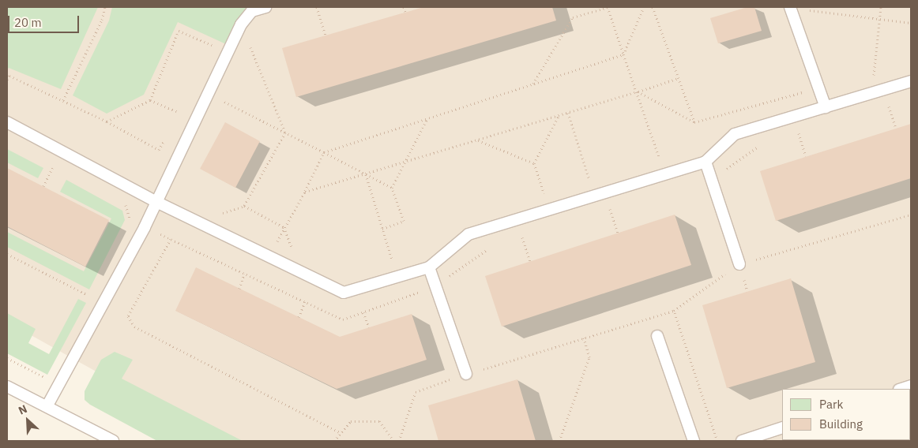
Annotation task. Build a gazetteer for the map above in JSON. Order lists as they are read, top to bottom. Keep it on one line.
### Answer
{"legend":["Park","Building"],"scale_bar":"20 m","north":"top left"}
